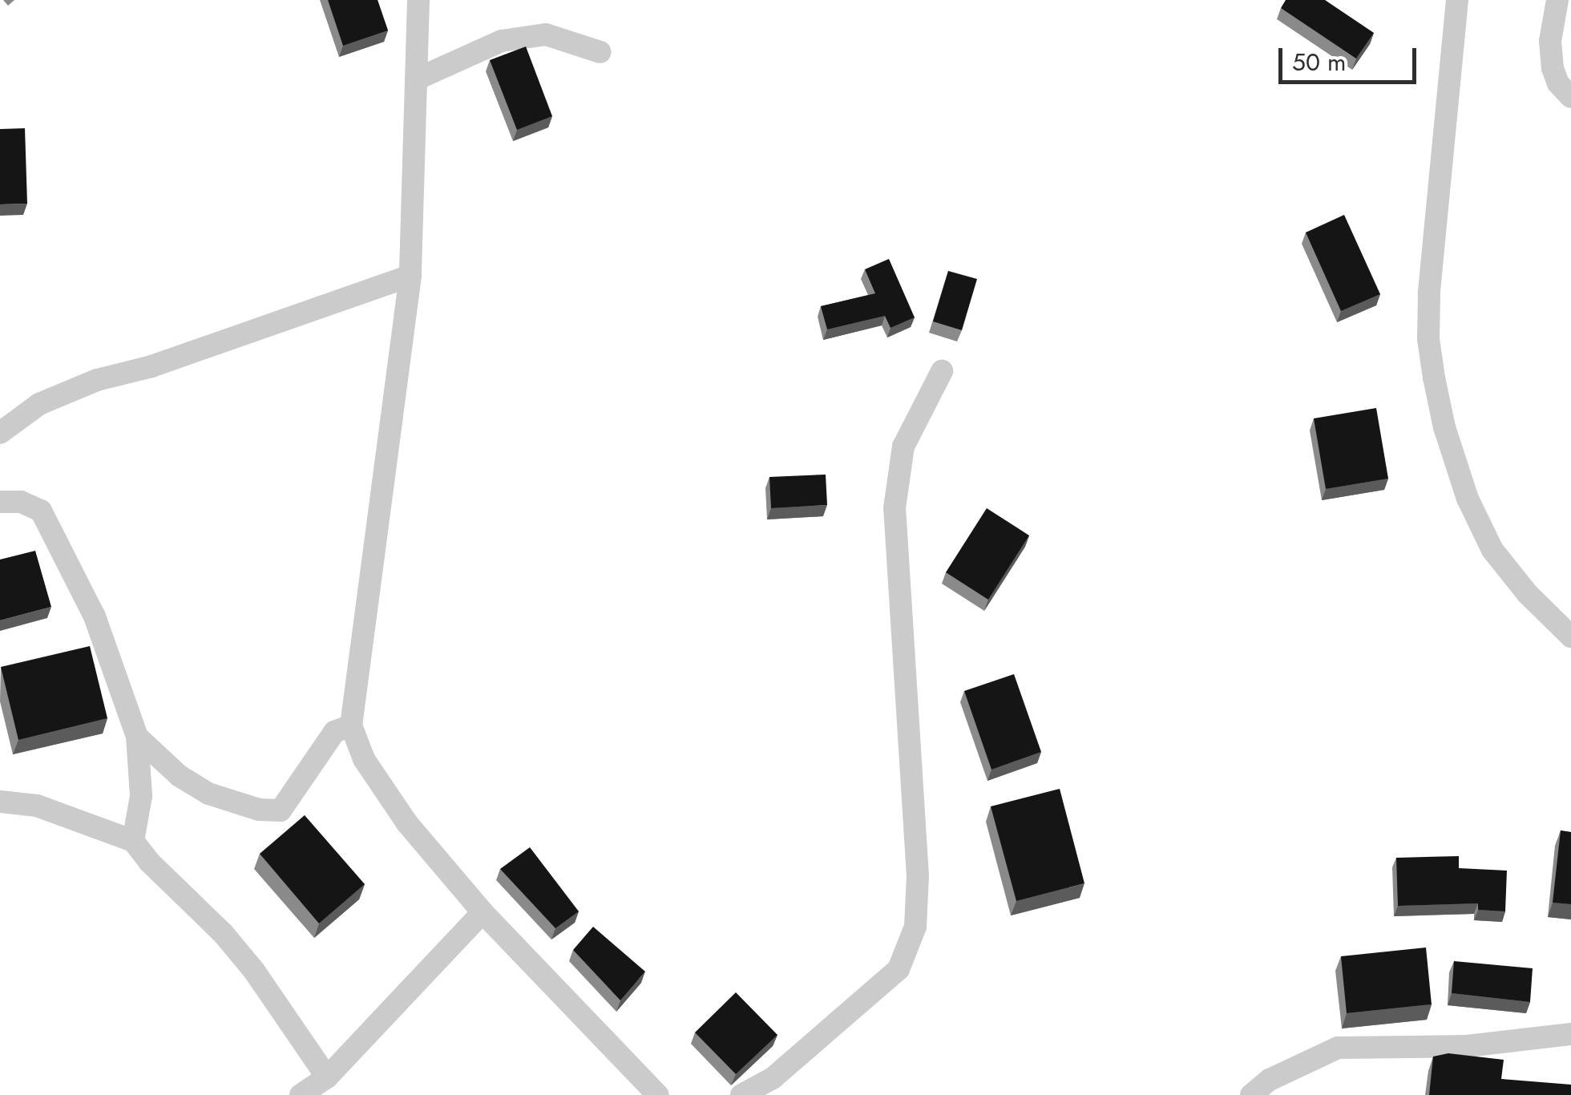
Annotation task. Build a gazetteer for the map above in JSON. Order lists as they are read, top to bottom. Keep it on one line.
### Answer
{"scale_bar":"50 m"}
